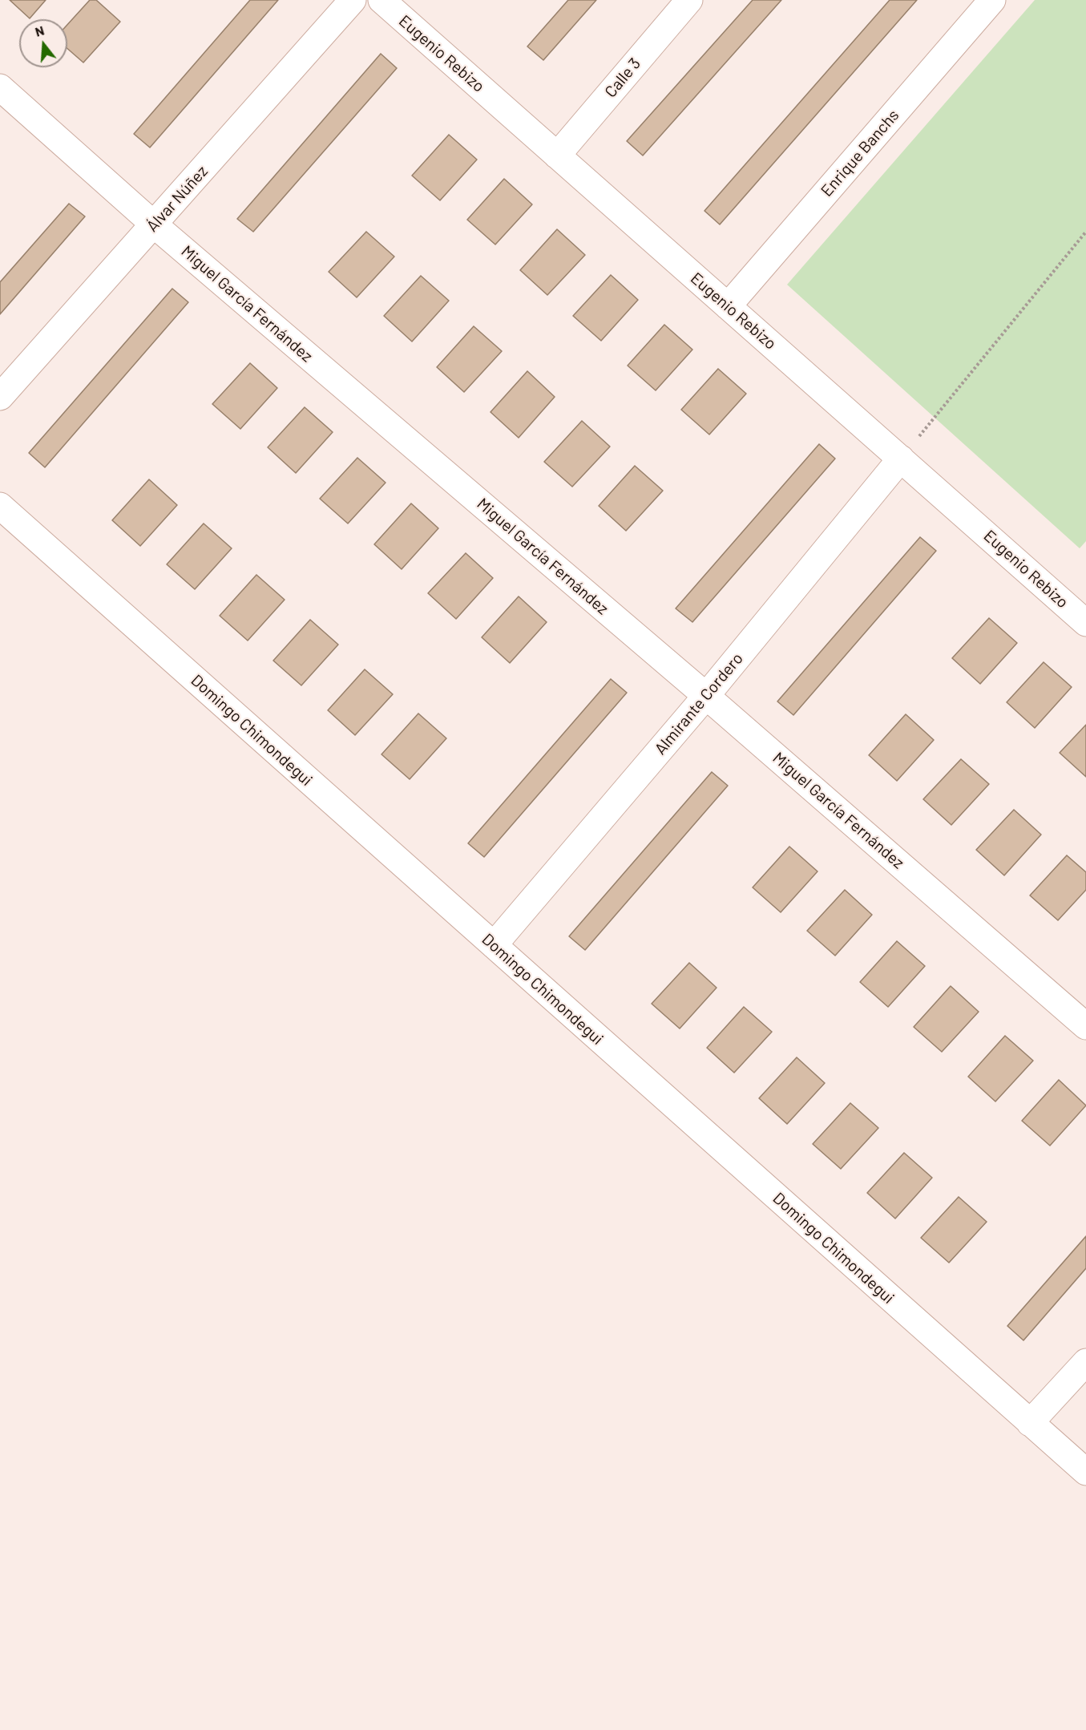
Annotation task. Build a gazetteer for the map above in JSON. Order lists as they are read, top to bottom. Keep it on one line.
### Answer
{"streets":{"street":["Eugenio Rebizo","Calle 3","Enrique Banchs","Álvar Núñez","Miguel García Fernández","Almirante Cordero","Domingo Chimondegui"]},"crossings":[["Eugenio Rebizo","Calle 3"],["Eugenio Rebizo","Enrique Banchs"],["Eugenio Rebizo","Almirante Cordero"],["Álvar Núñez","Miguel García Fernández"],["Miguel García Fernández","Almirante Cordero"],["Almirante Cordero","Domingo Chimondegui"]],"north":"top"}
